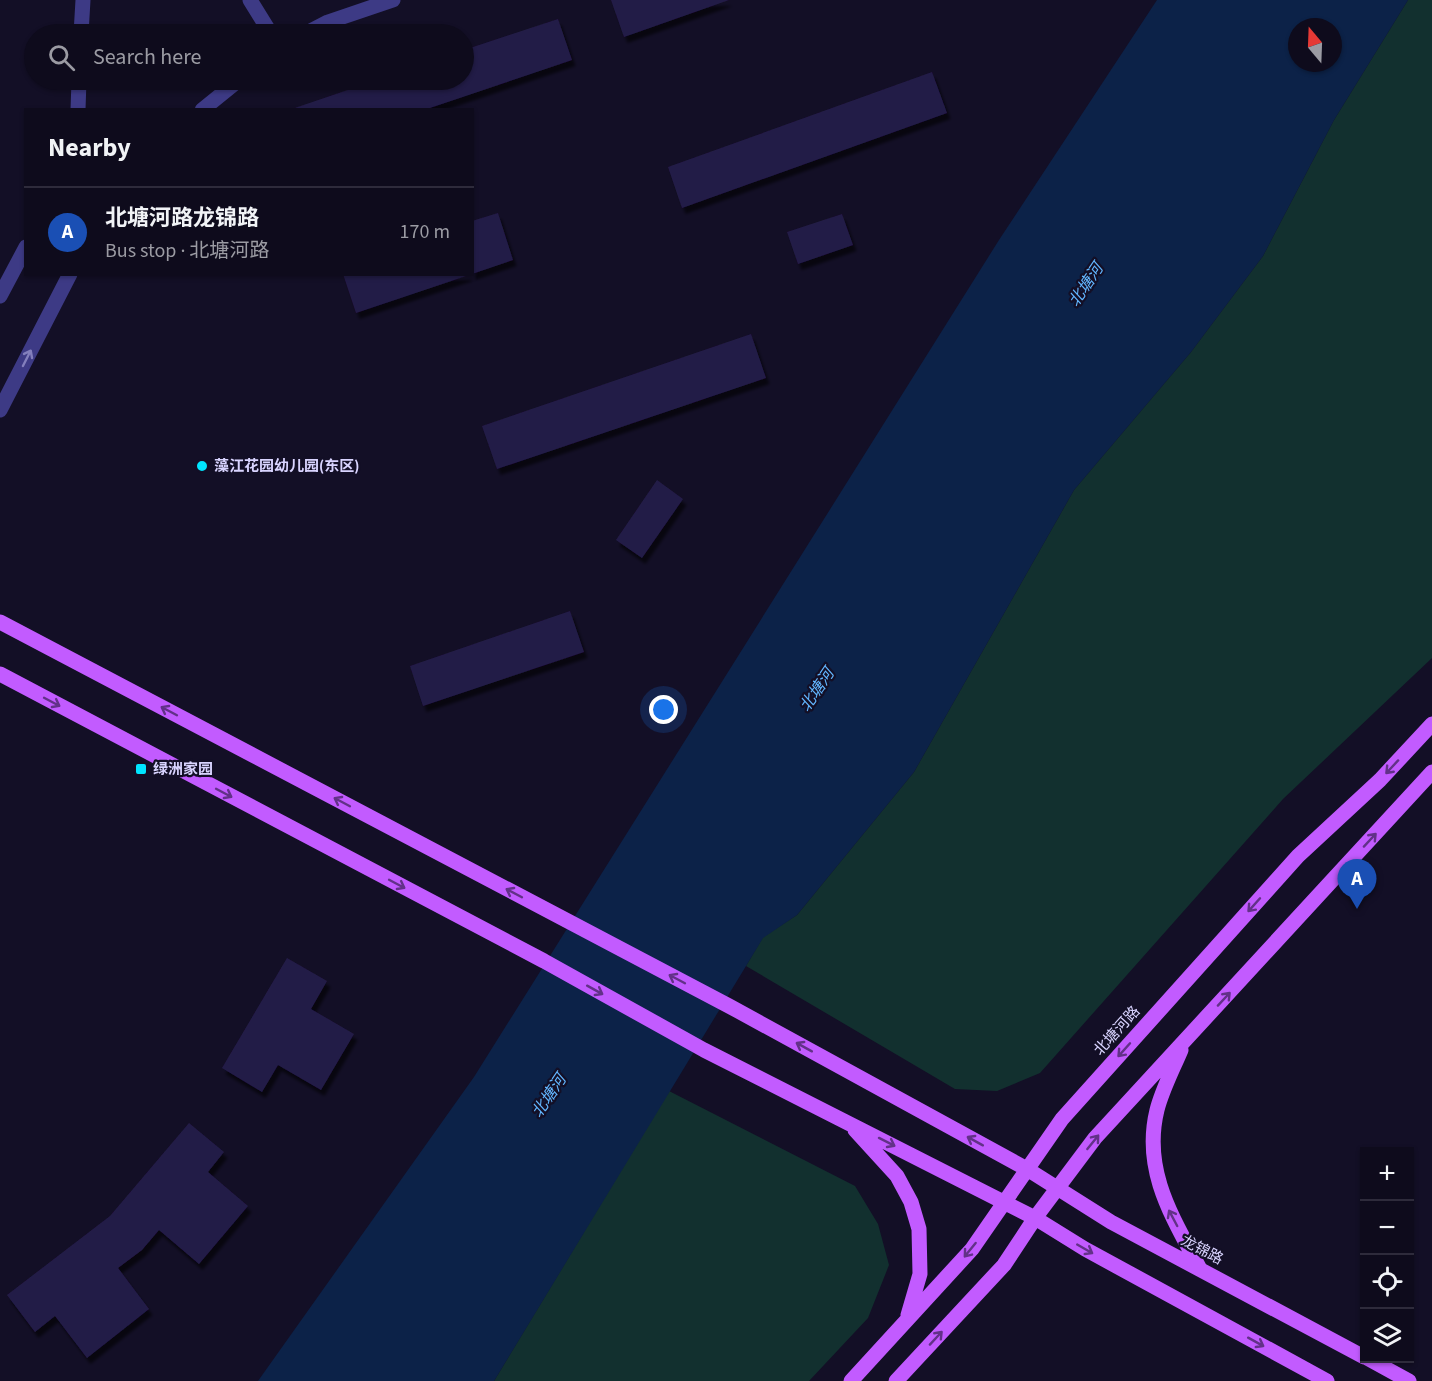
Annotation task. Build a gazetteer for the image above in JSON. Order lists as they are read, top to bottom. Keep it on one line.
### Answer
{"streets":{"main road":["北塘河路","龙锦路"]},"crossings":[["北塘河路","龙锦路"]],"water":["北塘河"],"places":{"other":["藻江花园幼儿园(东区)"],"transit":["绿洲家园"]},"north":"top","page":{"search":"Search here","heading":"Nearby","list":[{"mark":"A","name":"北塘河路龙锦路","note":"Bus stop · 北塘河路","value":"170 m"}],"pins":"A","map_buttons":["+","−"]}}
